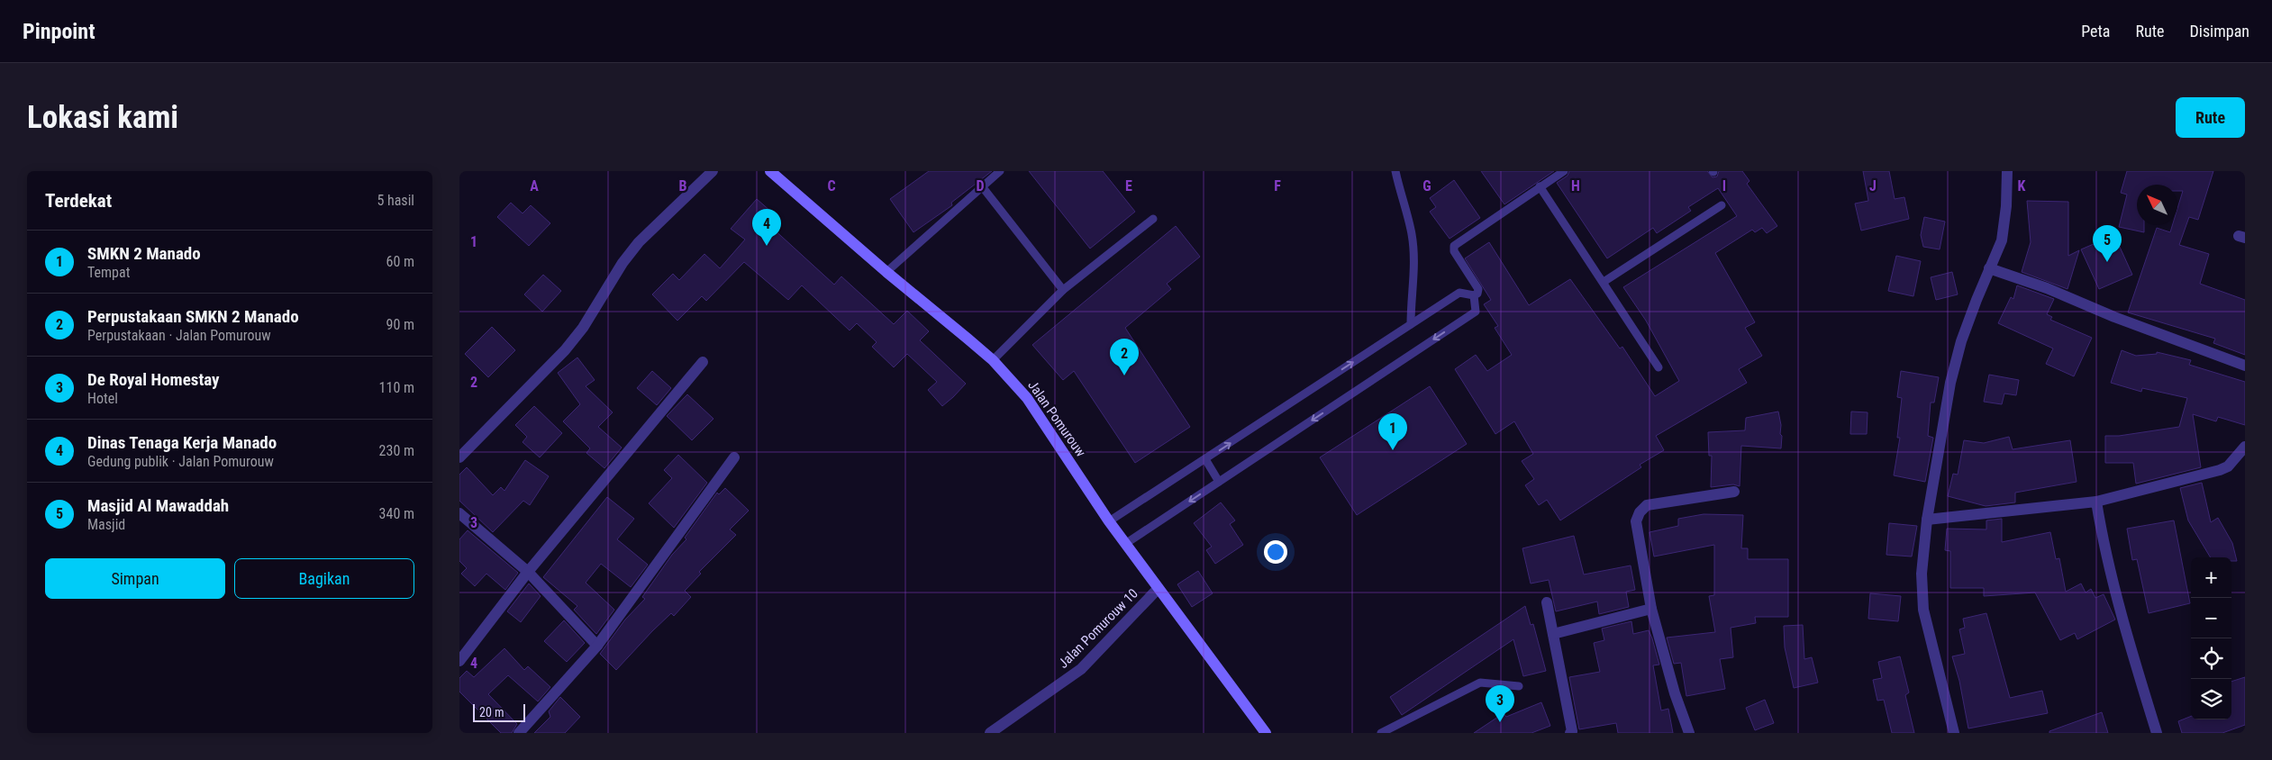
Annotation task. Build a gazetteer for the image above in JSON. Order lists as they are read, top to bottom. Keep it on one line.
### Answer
{"streets":{"main road":["Jalan Pomurouw"],"street":["Jalan Pomurouw 10"]},"crossings":[["Jalan Pomurouw","Jalan Pomurouw 10"]],"scale_bar":"20 m","north":"top left","page":{"header":"Pinpoint","nav":["Peta","Rute","Disimpan"],"buttons":["Rute",["Simpan","Bagikan"]],"title":"Lokasi kami","heading":["Terdekat","5 hasil"],"pins":["4","5","2","1","3"],"list":[{"mark":"1","name":"SMKN 2 Manado","note":"Tempat","value":"60 m"},{"mark":"2","name":"Perpustakaan SMKN 2 Manado","note":"Perpustakaan · Jalan Pomurouw","value":"90 m"},{"mark":"3","name":"De Royal Homestay","note":"Hotel","value":"110 m"},{"mark":"4","name":"Dinas Tenaga Kerja Manado","note":"Gedung publik · Jalan Pomurouw","value":"230 m"},{"mark":"5","name":"Masjid Al Mawaddah","note":"Masjid","value":"340 m"}],"map_buttons":["+","−"],"scale":"20 m"},"grid":{"columns":["A","B","C","D","E","F","G","H","I","J","K"],"rows":["1","2","3","4"]}}
